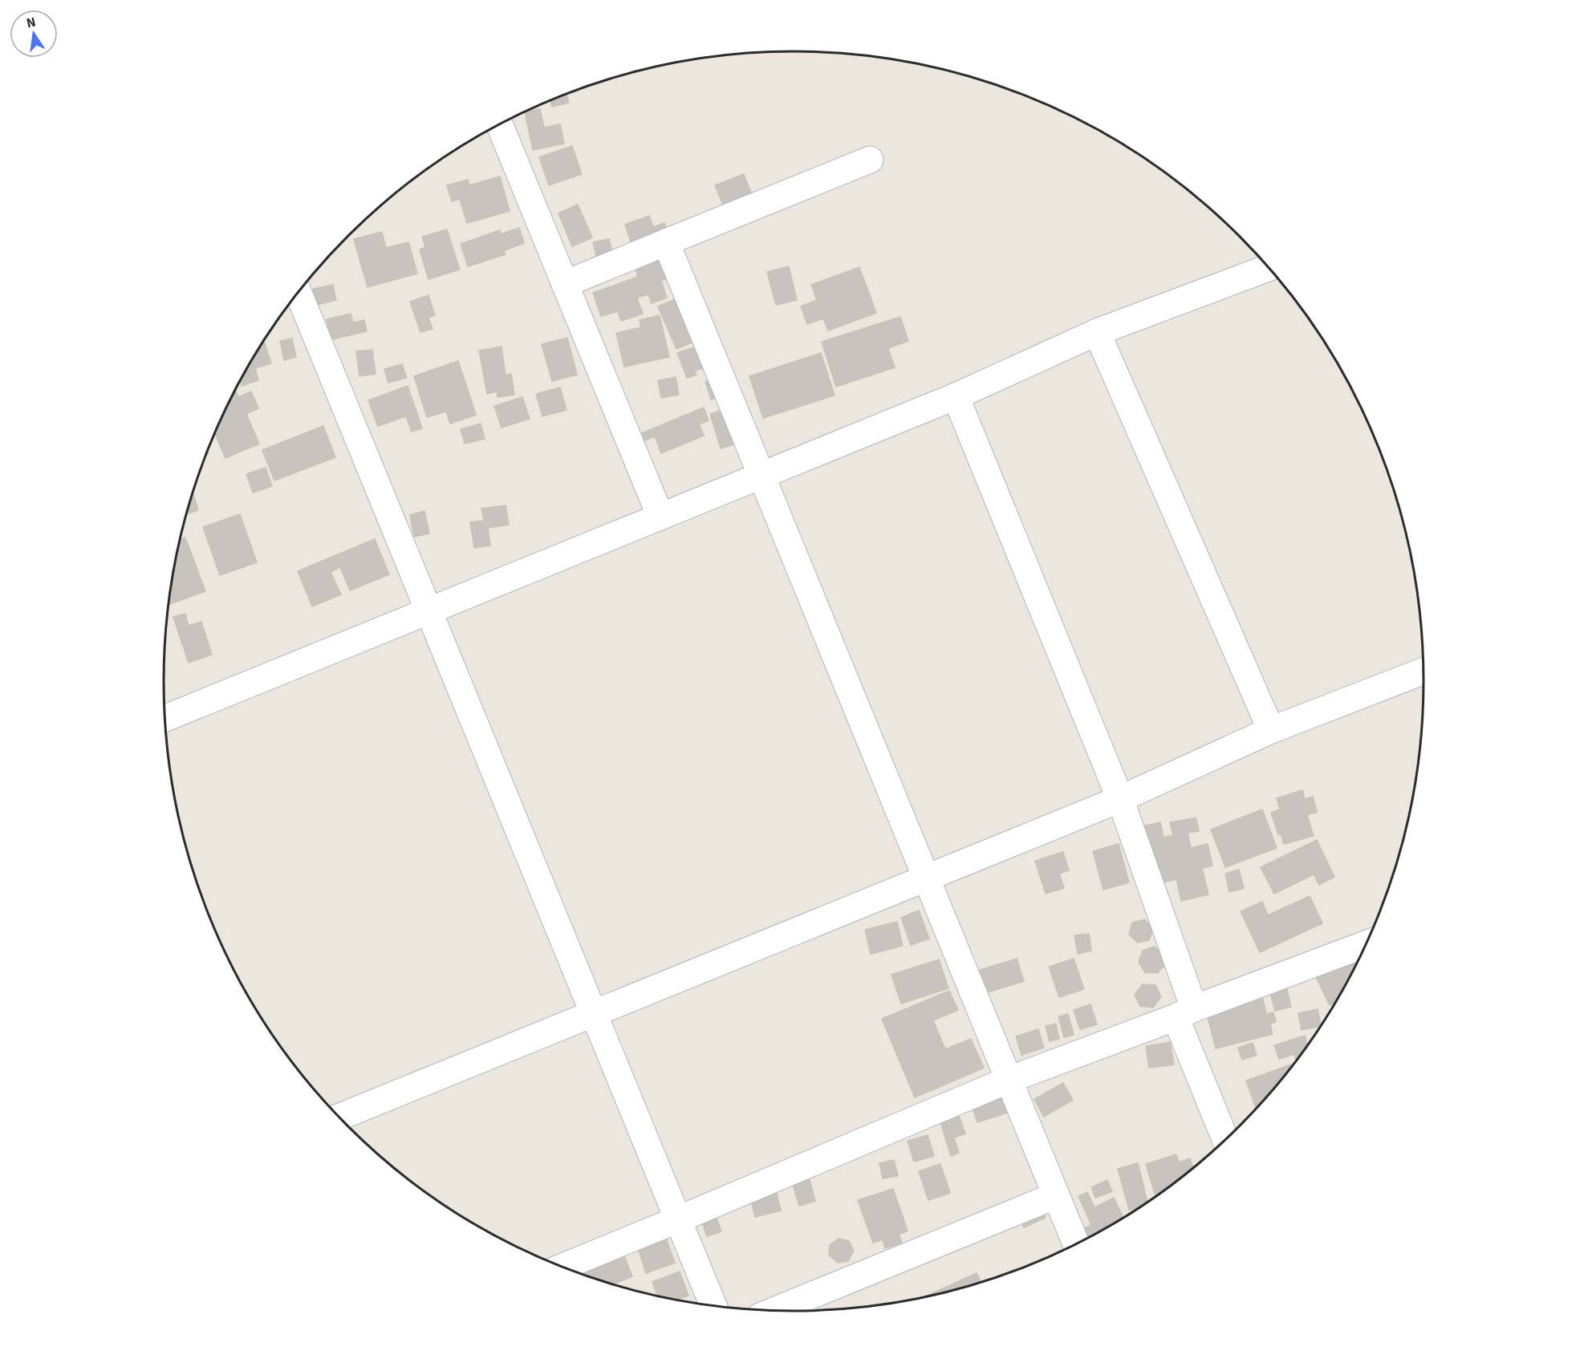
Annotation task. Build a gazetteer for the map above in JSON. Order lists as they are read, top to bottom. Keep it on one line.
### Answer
{"north":"top"}
